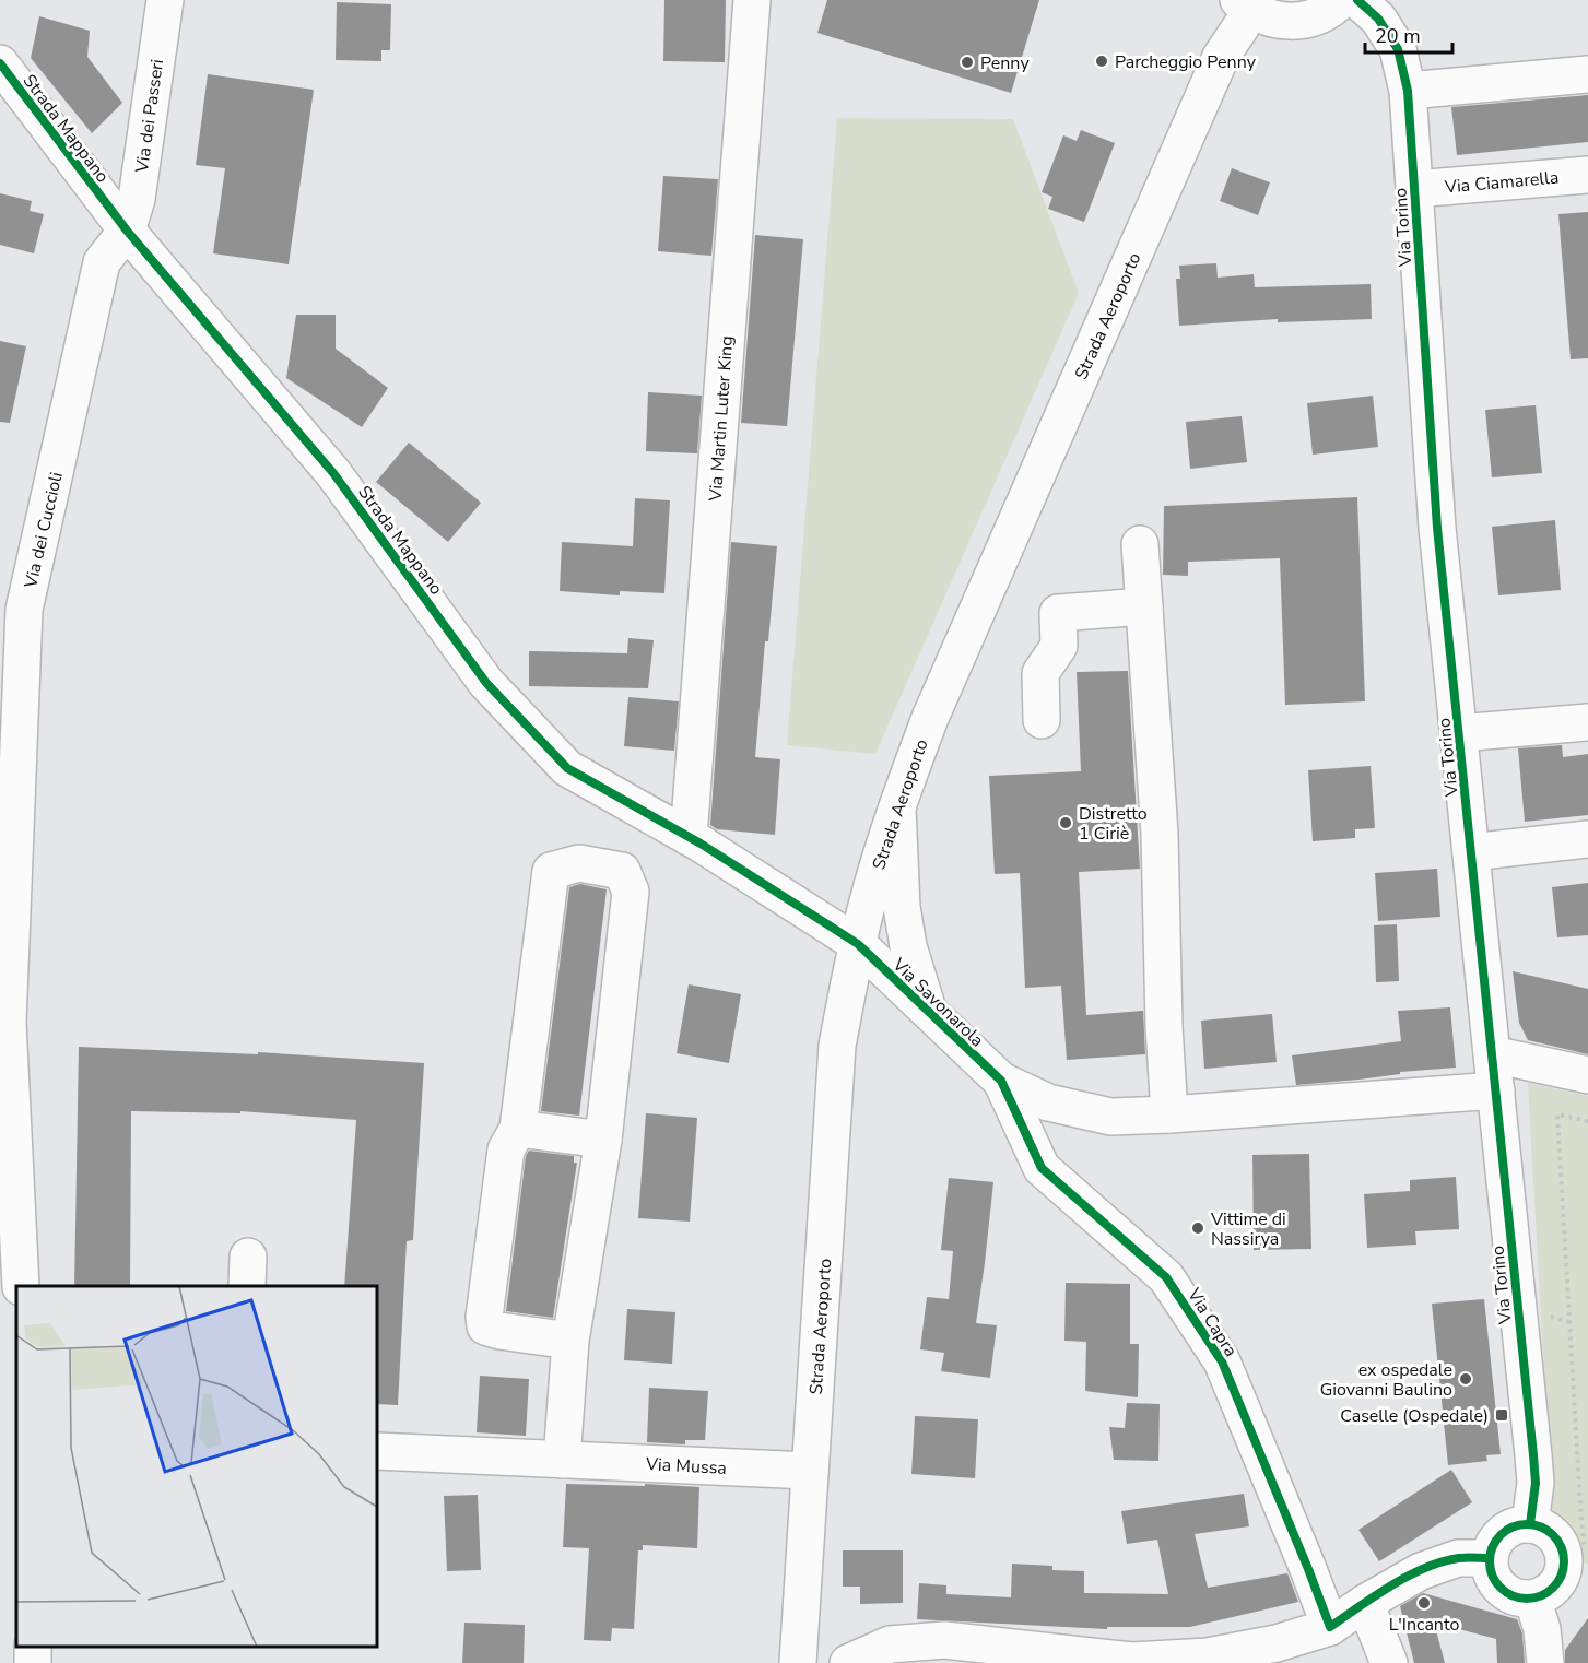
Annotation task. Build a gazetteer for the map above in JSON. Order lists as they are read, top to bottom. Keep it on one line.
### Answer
{"streets":{"street":["Via dei Passeri","Strada Mappano","Via Ciamarella","Via Torino","Strada Aeroporto","Via Martin Luter King","Via dei Cuccioli","Via Savonarola","Via Capra","Via Mussa"]},"crossings":[["Via dei Passeri","Strada Mappano"],["Via dei Passeri","Via dei Cuccioli"],["Strada Mappano","Strada Aeroporto"],["Strada Mappano","Via Martin Luter King"],["Strada Mappano","Via dei Cuccioli"],["Strada Mappano","Via Savonarola"],["Via Ciamarella","Via Torino"],["Via Torino","Via Savonarola"],["Strada Aeroporto","Via Savonarola"],["Strada Aeroporto","Via Mussa"],["Via Savonarola","Via Capra"]],"places":{"other":["Parcheggio Penny","Penny","Distretto 1 Ciriè","Vittime di Nassirya","ex ospedale Giovanni Baulino","L'Incanto"],"transit":["Caselle (Ospedale)"]},"scale_bar":"20 m"}
